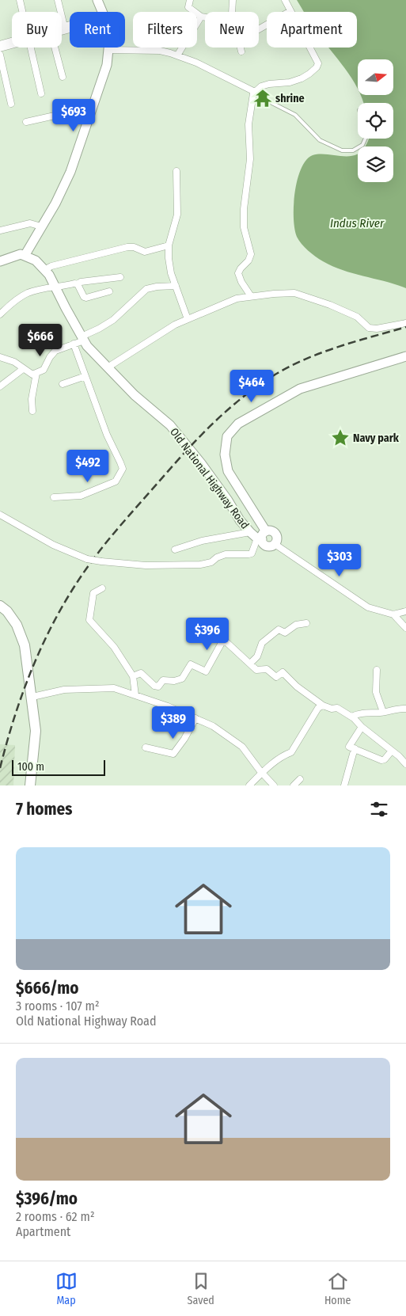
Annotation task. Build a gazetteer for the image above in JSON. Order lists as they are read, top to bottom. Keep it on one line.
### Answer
{"streets":{"main road":["Old National Highway Road"]},"water":["Indus River"],"places":{"temple":["shrine"],"place":["Navy park"]},"scale_bar":"100 m","north":"right","page":{"chip":["Buy","Rent","Filters","New","Apartment"],"price":["$693","$666","$464","$492","$303","$396","$389"],"scale":"100 m","heading":"7 homes","list":[{"name":"$666/mo","note":"3 rooms · 107 m² · Old National Highway Road"},{"name":"$396/mo","note":"2 rooms · 62 m² · Apartment"}],"tabs":["Map","Saved","Home"]}}
